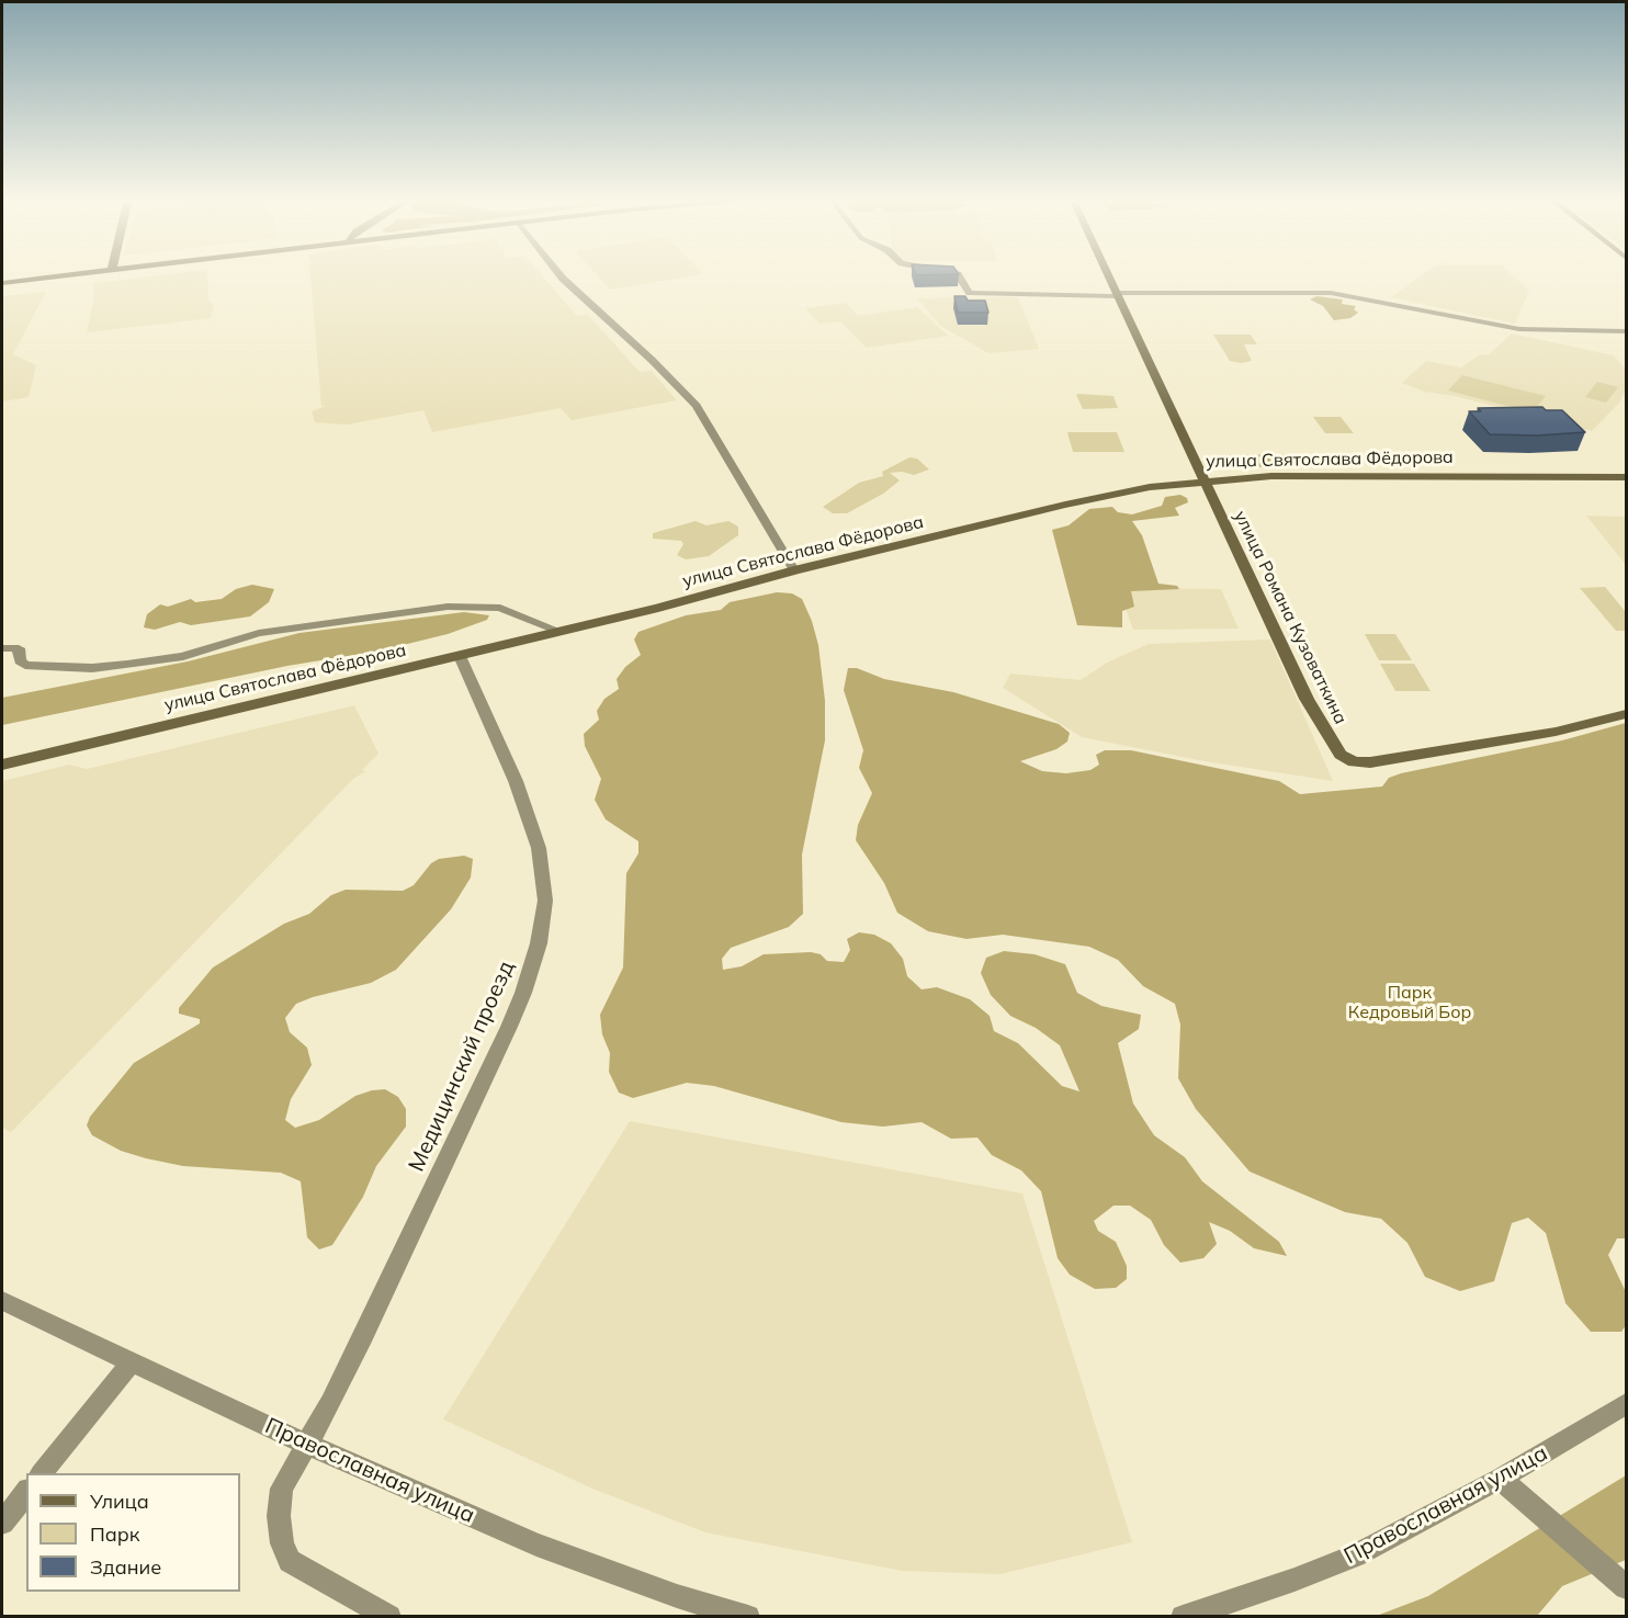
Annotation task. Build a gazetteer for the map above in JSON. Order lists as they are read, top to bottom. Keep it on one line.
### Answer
{"streets":{"street":["улица Святослава Фёдорова","улица Романа Кузоваткина","Медицинский проезд","Православная улица"]},"crossings":[["улица Святослава Фёдорова","улица Романа Кузоваткина"],["улица Святослава Фёдорова","Медицинский проезд"],["Медицинский проезд","Православная улица"]],"parks":["Парк Кедровый Бор"],"legend":["Улица","Парк","Здание"]}
